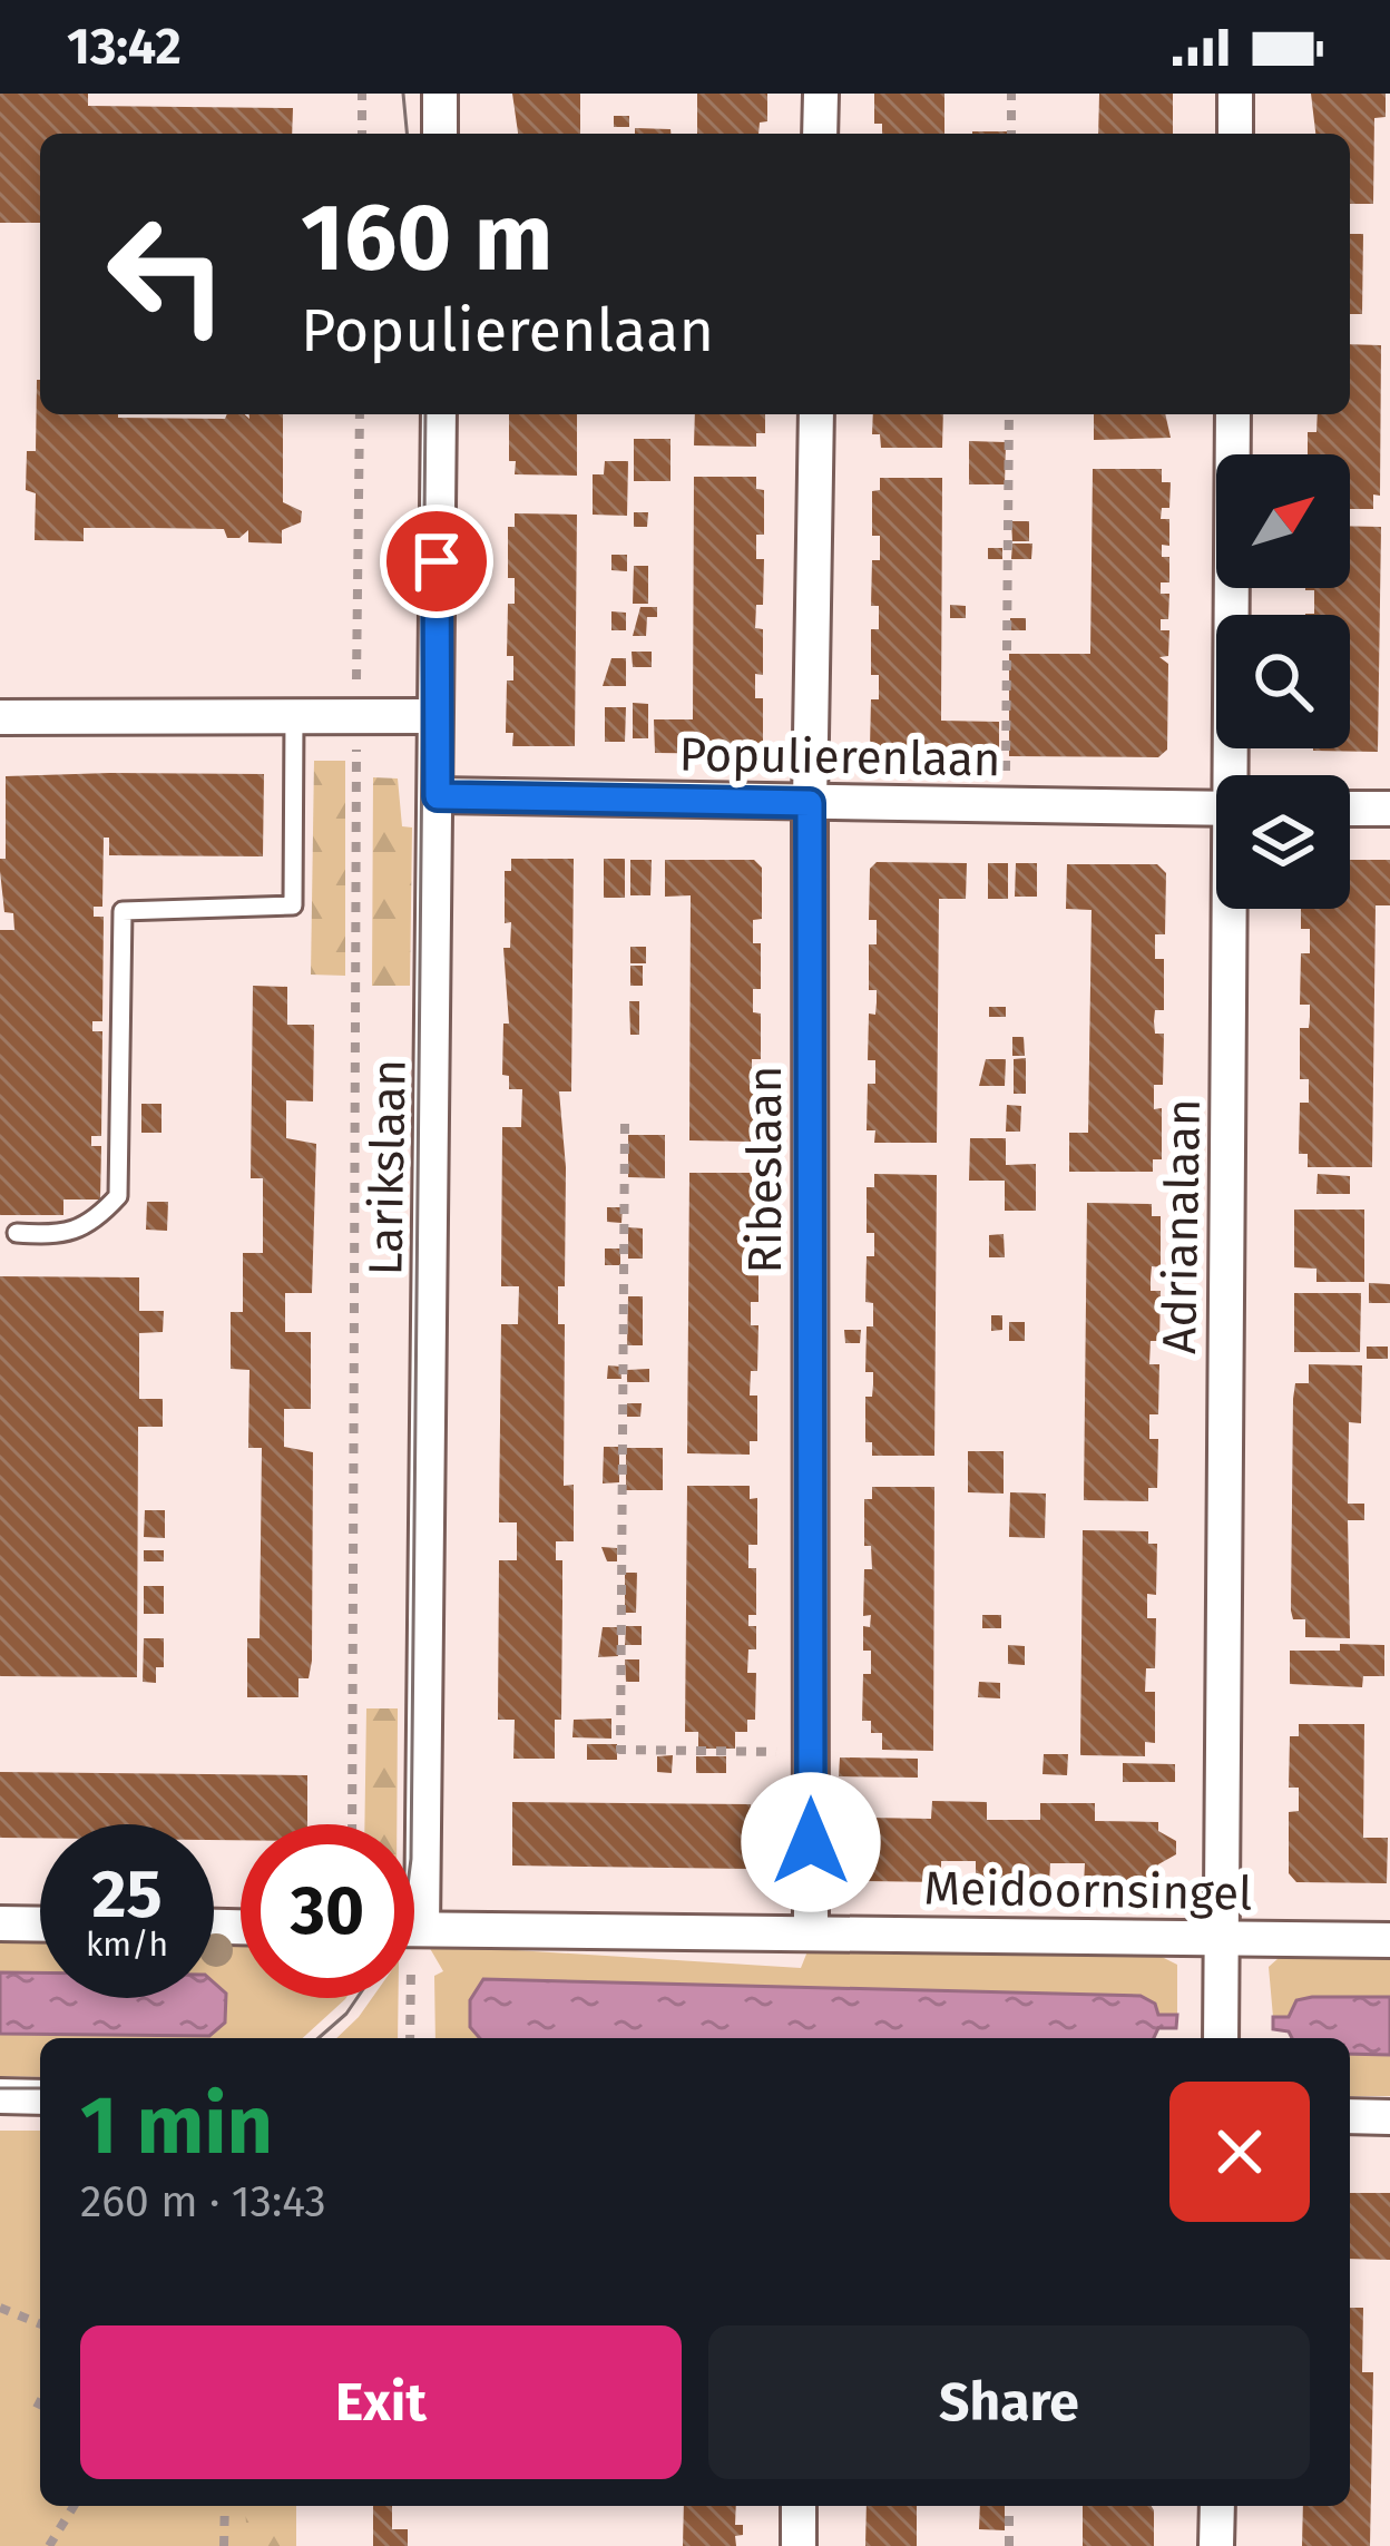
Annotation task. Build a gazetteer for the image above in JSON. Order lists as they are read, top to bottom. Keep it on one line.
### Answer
{"streets":{"street":["Populierenlaan","Larikslaan","Ribeslaan","Adrianalaan","Meidoornsingel"]},"crossings":[["Populierenlaan","Larikslaan"],["Populierenlaan","Ribeslaan"],["Larikslaan","Meidoornsingel"],["Ribeslaan","Meidoornsingel"],["Adrianalaan","Meidoornsingel"]],"north":"top right","page":{"status":"13:42","turn":["160 m","Populierenlaan"],"speed":"25 km/h","limit":"30","heading":["1 min","260 m · 13:43"],"buttons":["Exit","Share"]}}
